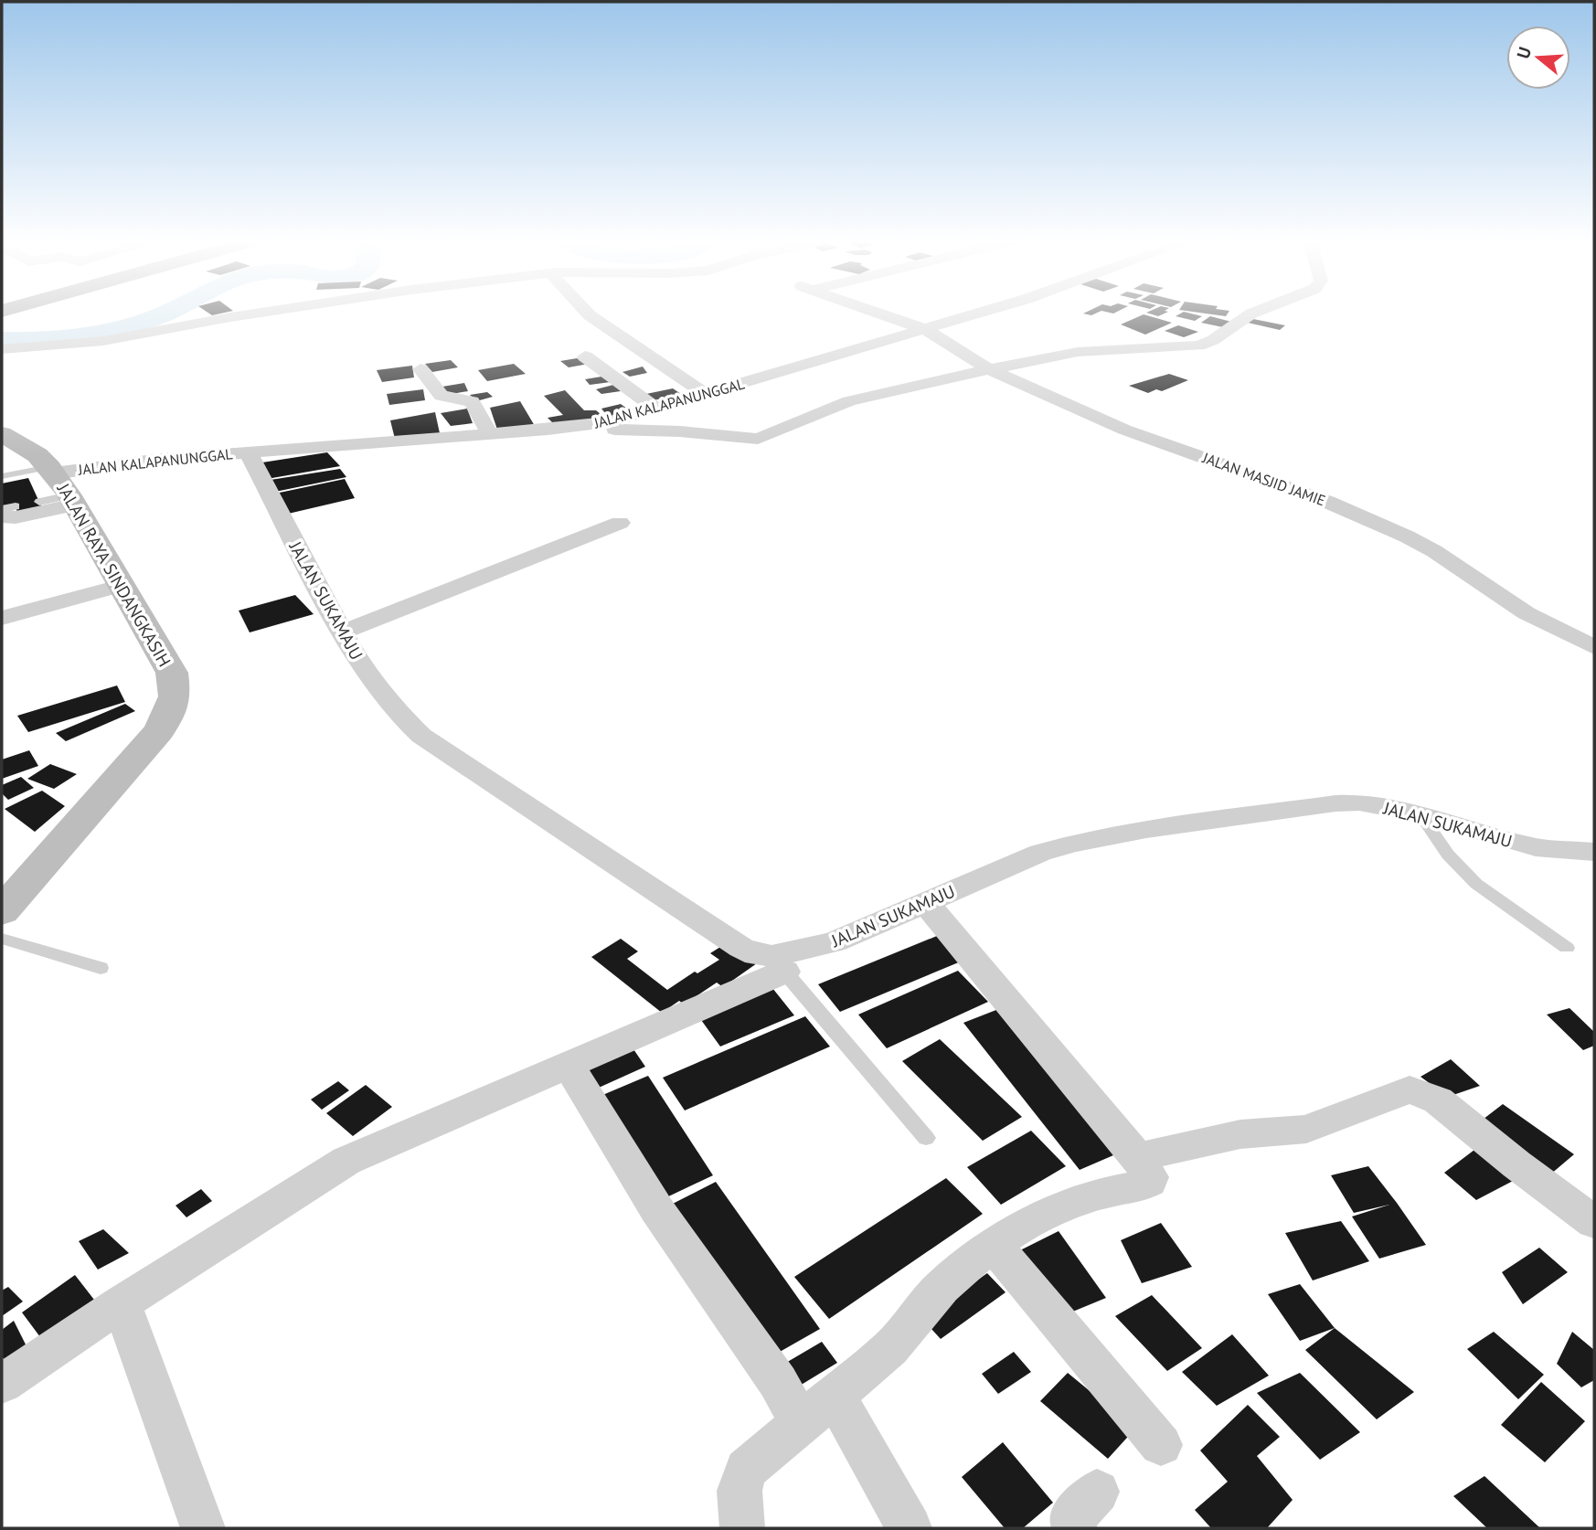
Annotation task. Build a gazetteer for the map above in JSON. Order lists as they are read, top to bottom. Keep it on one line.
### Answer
{"streets":{"main road":["JALAN RAYA SINDANGKASIH"],"street":["JALAN KALAPANUNGGAL","JALAN MASJID JAMIE","JALAN SUKAMAJU"]},"crossings":[["JALAN KALAPANUNGGAL","JALAN MASJID JAMIE"],["JALAN KALAPANUNGGAL","JALAN RAYA SINDANGKASIH"],["JALAN KALAPANUNGGAL","JALAN SUKAMAJU"]],"north":"left"}
